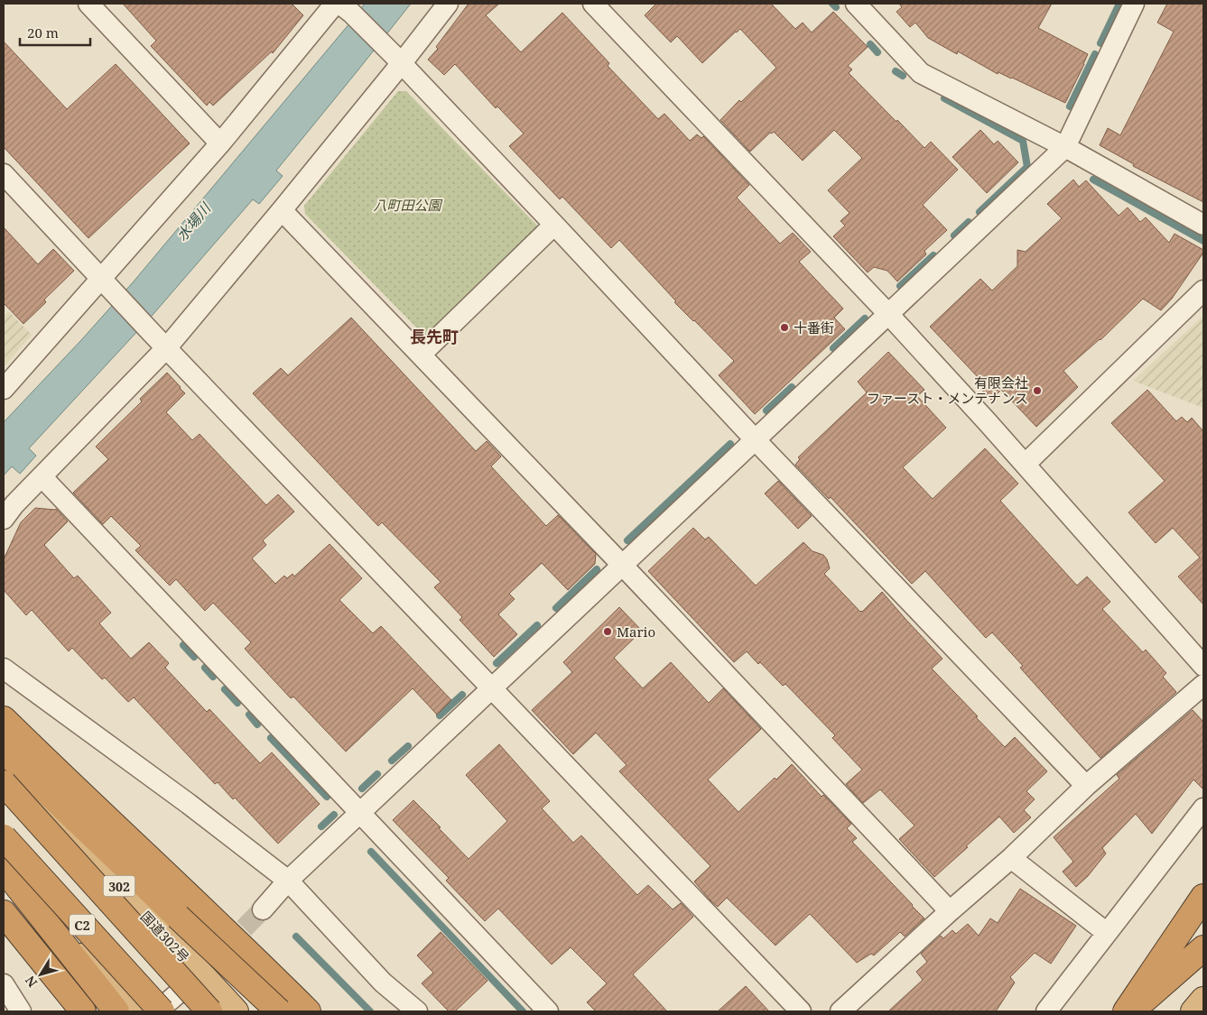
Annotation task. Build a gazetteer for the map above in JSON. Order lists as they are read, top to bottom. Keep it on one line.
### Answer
{"streets":{"highway":["302","C2","国道302号"]},"districts":["長先町"],"water":["水場川"],"parks":["八町田公園"],"places":["十番街","有限会社 ファースト・メンテナンス","Mario"],"scale_bar":"20 m","north":"bottom left"}
